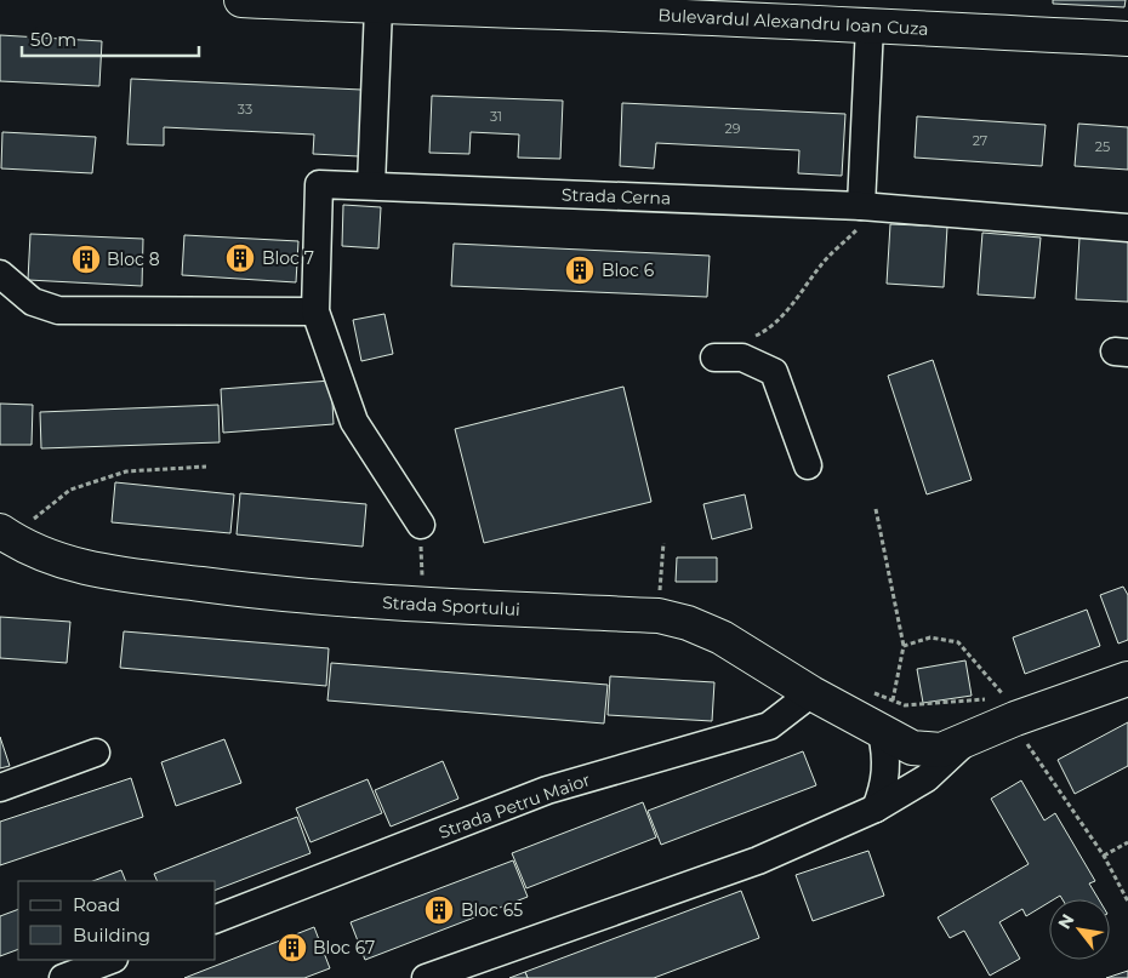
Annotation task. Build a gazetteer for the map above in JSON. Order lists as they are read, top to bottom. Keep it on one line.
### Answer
{"streets":{"main road":["Bulevardul Alexandru Ioan Cuza","Strada Sportului"],"street":["Strada Cerna","Strada Petru Maior"]},"crossings":[["Strada Sportului","Strada Petru Maior"]],"places":{"building":["Bloc 7","Bloc 8","Bloc 6","Bloc 65","Bloc 67"]},"house_numbers":["33","31","29","27","25"],"legend":["Road","Building"],"scale_bar":"50 m","north":"top left"}
